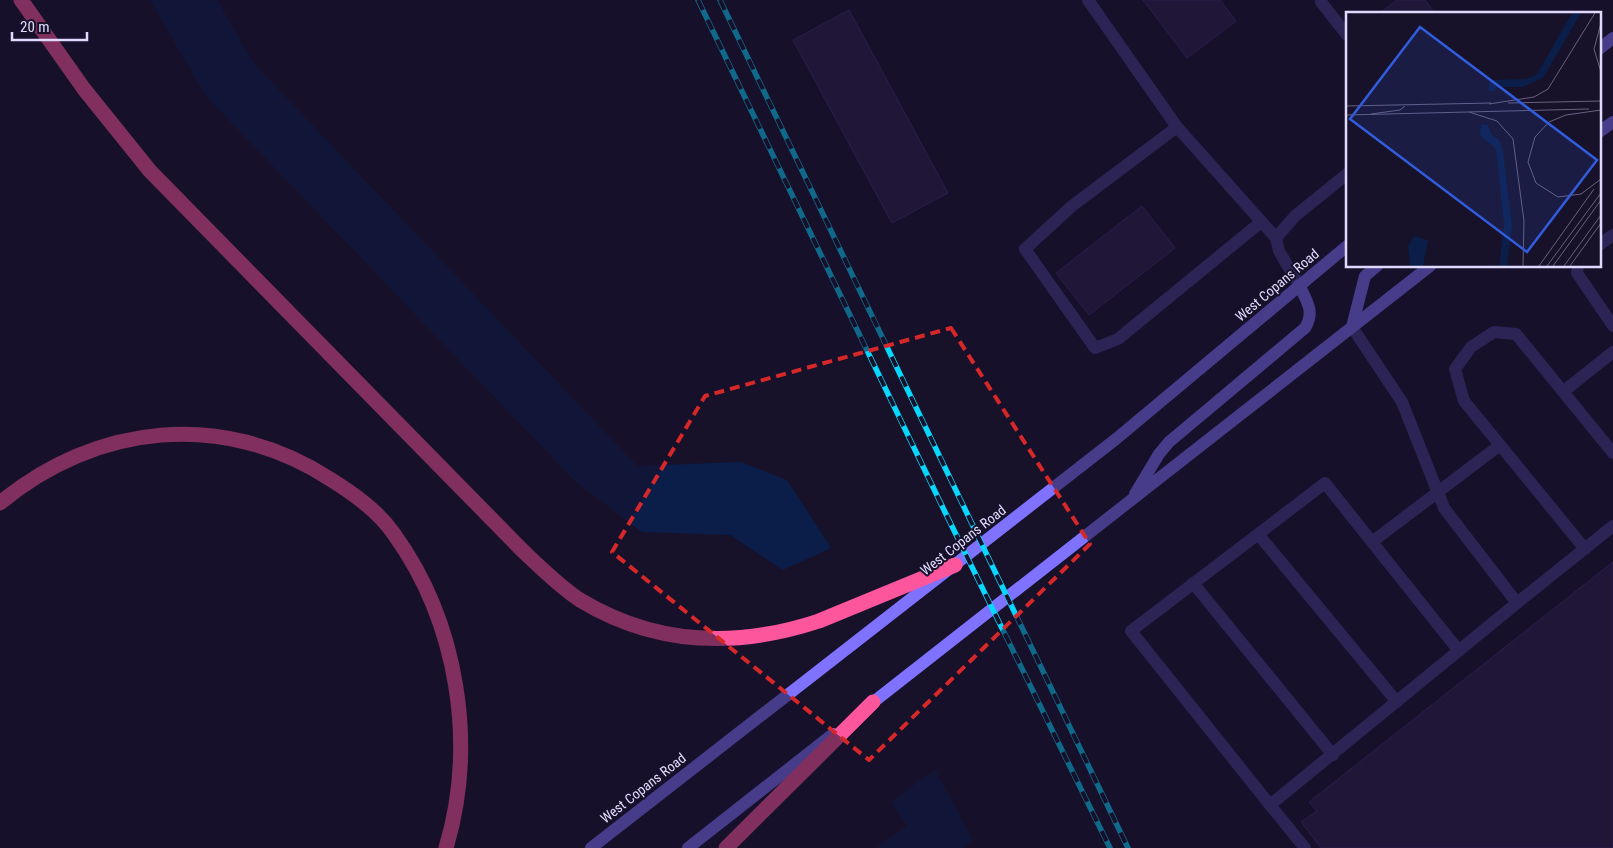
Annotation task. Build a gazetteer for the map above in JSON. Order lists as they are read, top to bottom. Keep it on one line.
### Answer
{"streets":{"main road":["West Copans Road"]},"scale_bar":"20 m"}
